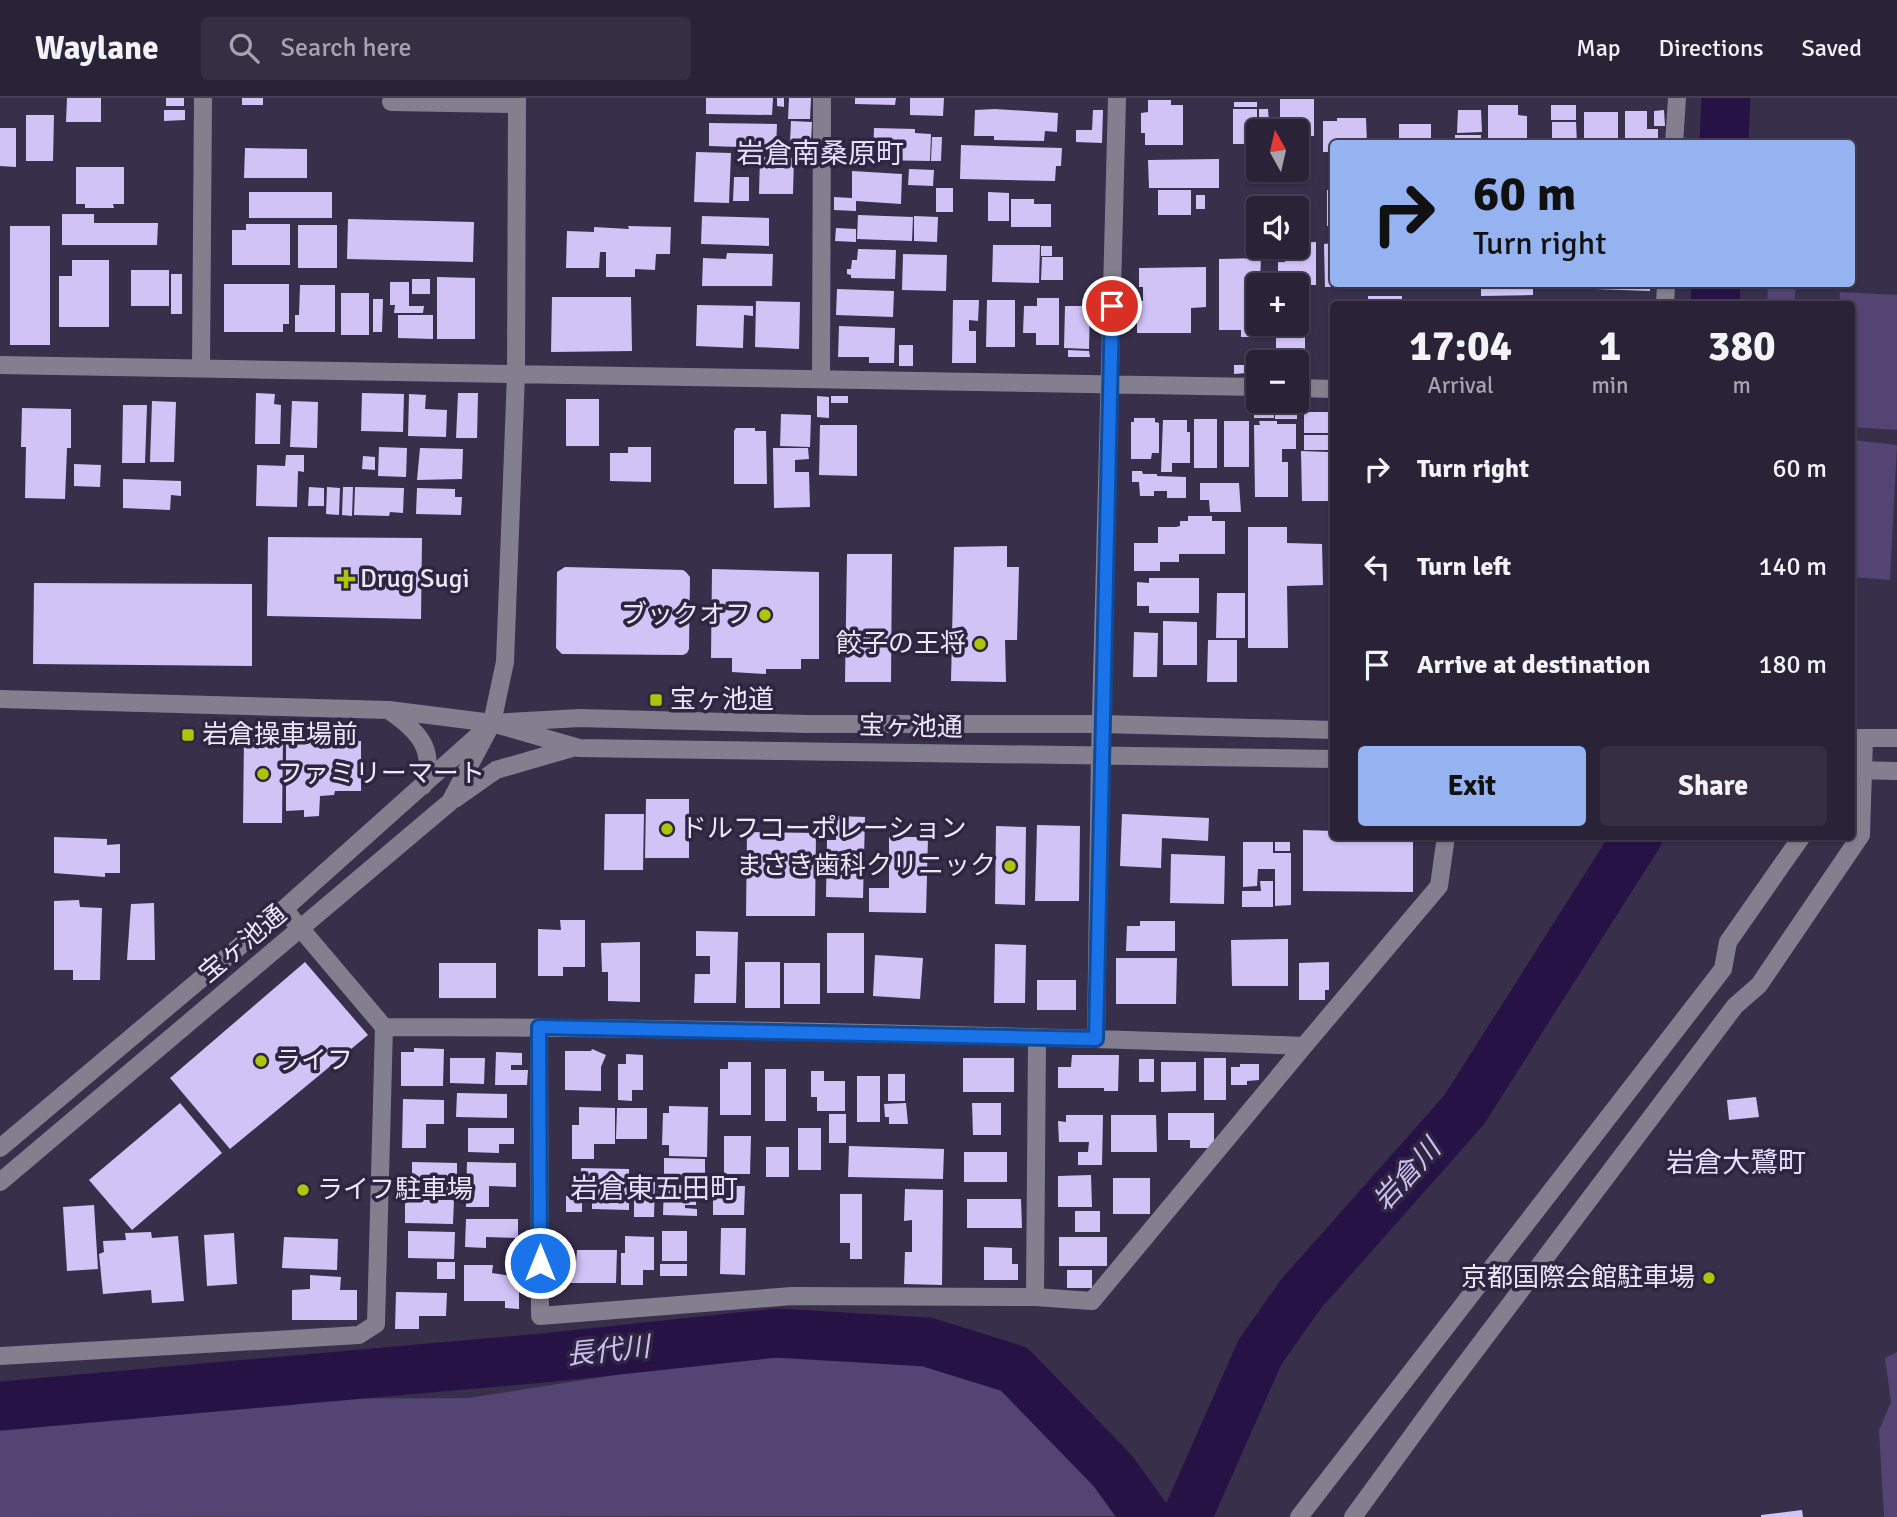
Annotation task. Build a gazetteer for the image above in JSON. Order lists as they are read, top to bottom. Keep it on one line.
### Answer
{"streets":{"street":["宝ヶ池通"]},"districts":["岩倉南桑原町","岩倉大鷺町","岩倉東五田町"],"water":["岩倉川","長代川"],"places":{"health":["Drug Sugi"],"other":["ブックオフ","餃子の王将","ファミリーマート","ドルフコーポレーション","まさき歯科クリニック","ライフ","ライフ駐車場","京都国際会館駐車場"],"transit":["宝ヶ池道","岩倉操車場前"]},"north":"top","page":{"header":"Waylane","search":"Search here","nav":["Map","Directions","Saved"],"map_buttons":["+","−"],"turn":["60 m","Turn right"],"eta":["17:04","Arrival","1","min","380","m"],"list":[{"name":"Turn right","value":"60 m"},{"name":"Turn left","value":"140 m"},{"name":"Arrive at destination","value":"180 m"}],"buttons":["Exit","Share"]}}
